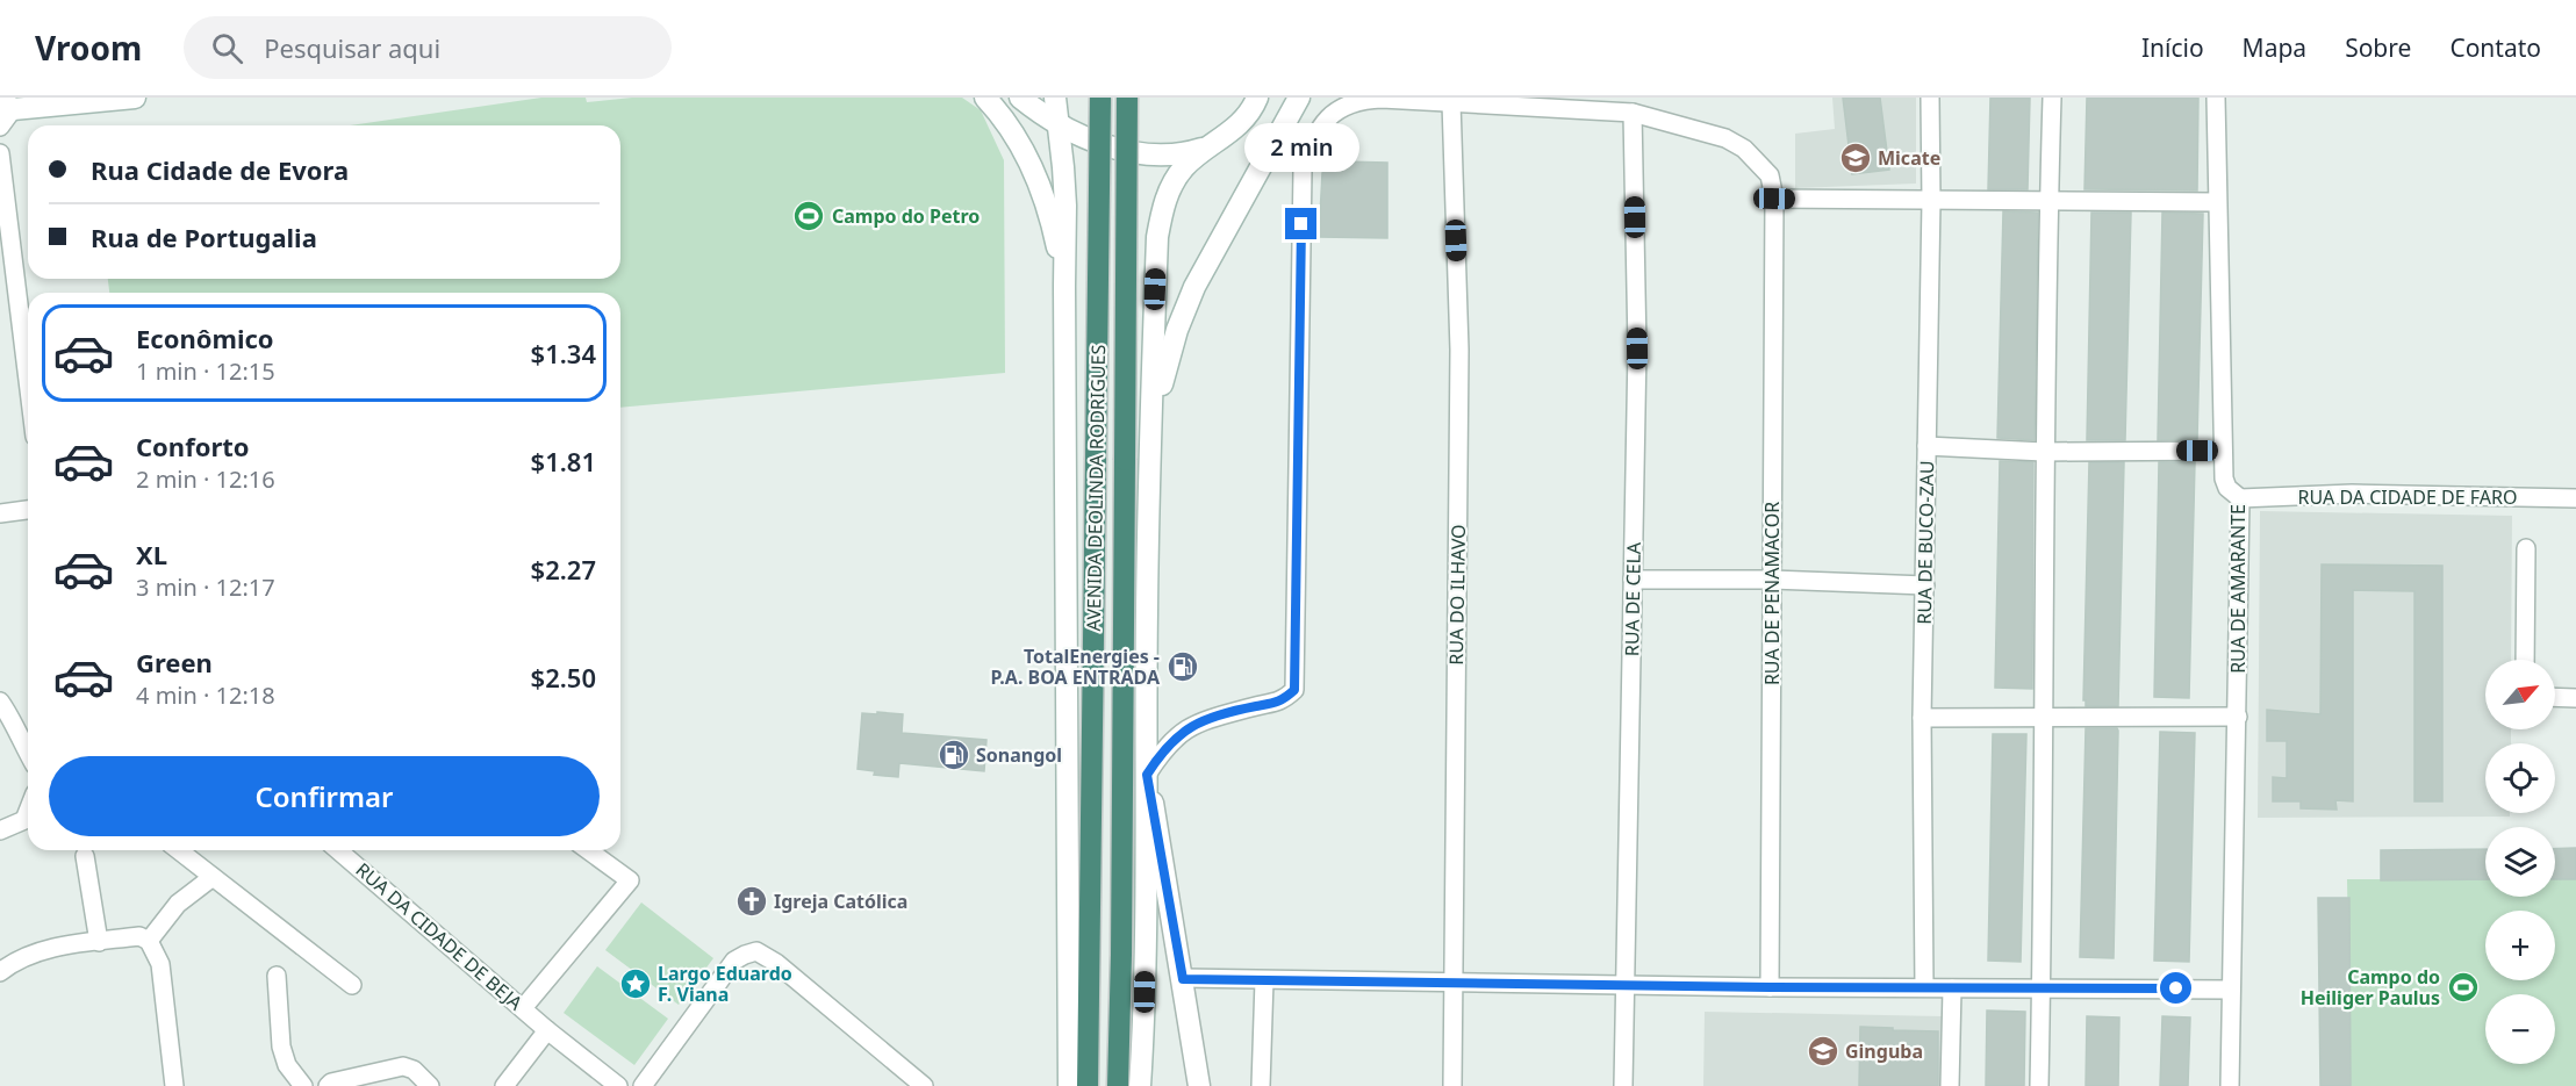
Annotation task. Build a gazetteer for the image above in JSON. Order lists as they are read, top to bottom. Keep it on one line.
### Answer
{"streets":{"highway":["AVENIDA DEOLINDA RODRIGUES"],"street":["RUA DA CIDADE DE FARO","RUA DE BUCO-ZAU","RUA DE AMARANTE","RUA DE PENAMACOR","RUA DO ILHAVO","RUA DE CELA","RUA DA CIDADE DE BEJA"]},"crossings":[["RUA DA CIDADE DE FARO","RUA DE AMARANTE"]],"places":{"school or university":["Micate","Ginguba"],"sports":["Campo do Petro","Campo do Heiliger Paulus"],"fuel station":["TotalEnergies - P.A. BOA ENTRADA","Sonangol"],"church":["Igreja Católica"],"place":["Largo Eduardo F. Viana"]},"north":"top right","page":{"header":"Vroom","search":"Pesquisar aqui","nav":["Início","Mapa","Sobre","Contato"],"bubble":"2 min","banner":["Rua Cidade de Evora","Rua de Portugalia"],"list":[{"name":"Econômico","note":"1 min · 12:15","value":"$1.34"},{"name":"Conforto","note":"2 min · 12:16","value":"$1.81"},{"name":"XL","note":"3 min · 12:17","value":"$2.27"},{"name":"Green","note":"4 min · 12:18","value":"$2.50"}],"map_buttons":["+","−"],"buttons":"Confirmar"}}
